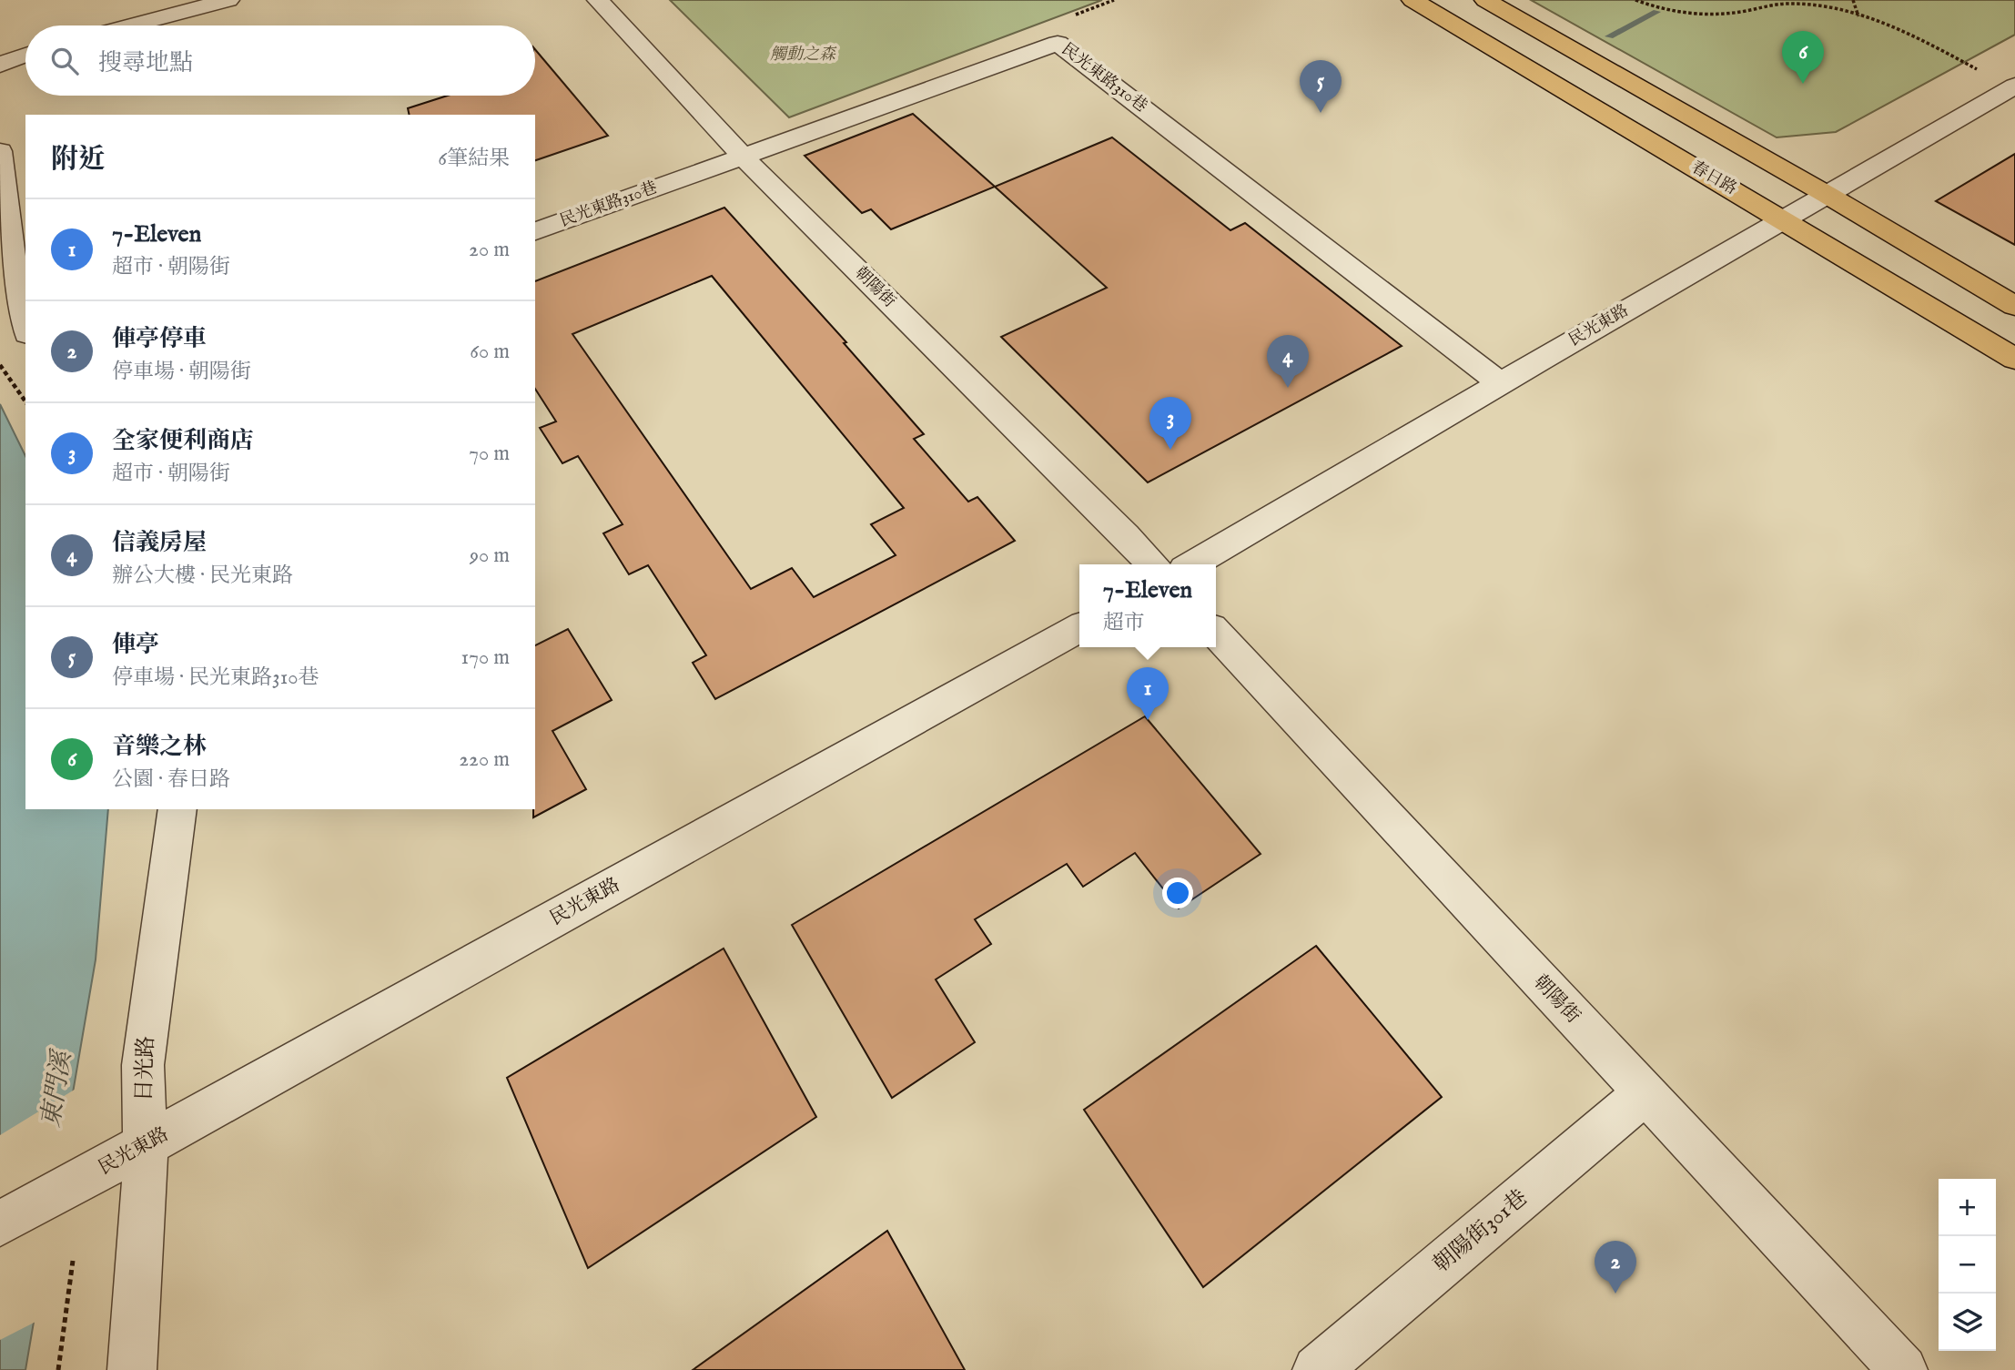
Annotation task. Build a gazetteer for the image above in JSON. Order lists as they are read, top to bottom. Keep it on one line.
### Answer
{"streets":{"main road":["春日路"],"street":["民光東路310巷","朝陽街","民光東路","日光路","朝陽街301巷"]},"crossings":[["民光東路310巷","朝陽街"],["民光東路310巷","民光東路"],["春日路","民光東路"],["朝陽街","朝陽街301巷"],["民光東路","日光路"]],"water":["東門溪"],"parks":["觸動之森"],"page":{"search":"搜尋地點","pins":["6","5","4","3","1","2"],"heading":["附近","6筆結果"],"list":[{"mark":"1","name":"7-Eleven","note":"超市 · 朝陽街","value":"20 m"},{"mark":"2","name":"俥亭停車","note":"停車場 · 朝陽街","value":"60 m"},{"mark":"3","name":"全家便利商店","note":"超市 · 朝陽街","value":"70 m"},{"mark":"4","name":"信義房屋","note":"辦公大樓 · 民光東路","value":"90 m"},{"mark":"5","name":"俥亭","note":"停車場 · 民光東路310巷","value":"170 m"},{"mark":"6","name":"音樂之林","note":"公園 · 春日路","value":"220 m"}],"popup":["7-Eleven","超市"],"map_buttons":["+","−"]}}
